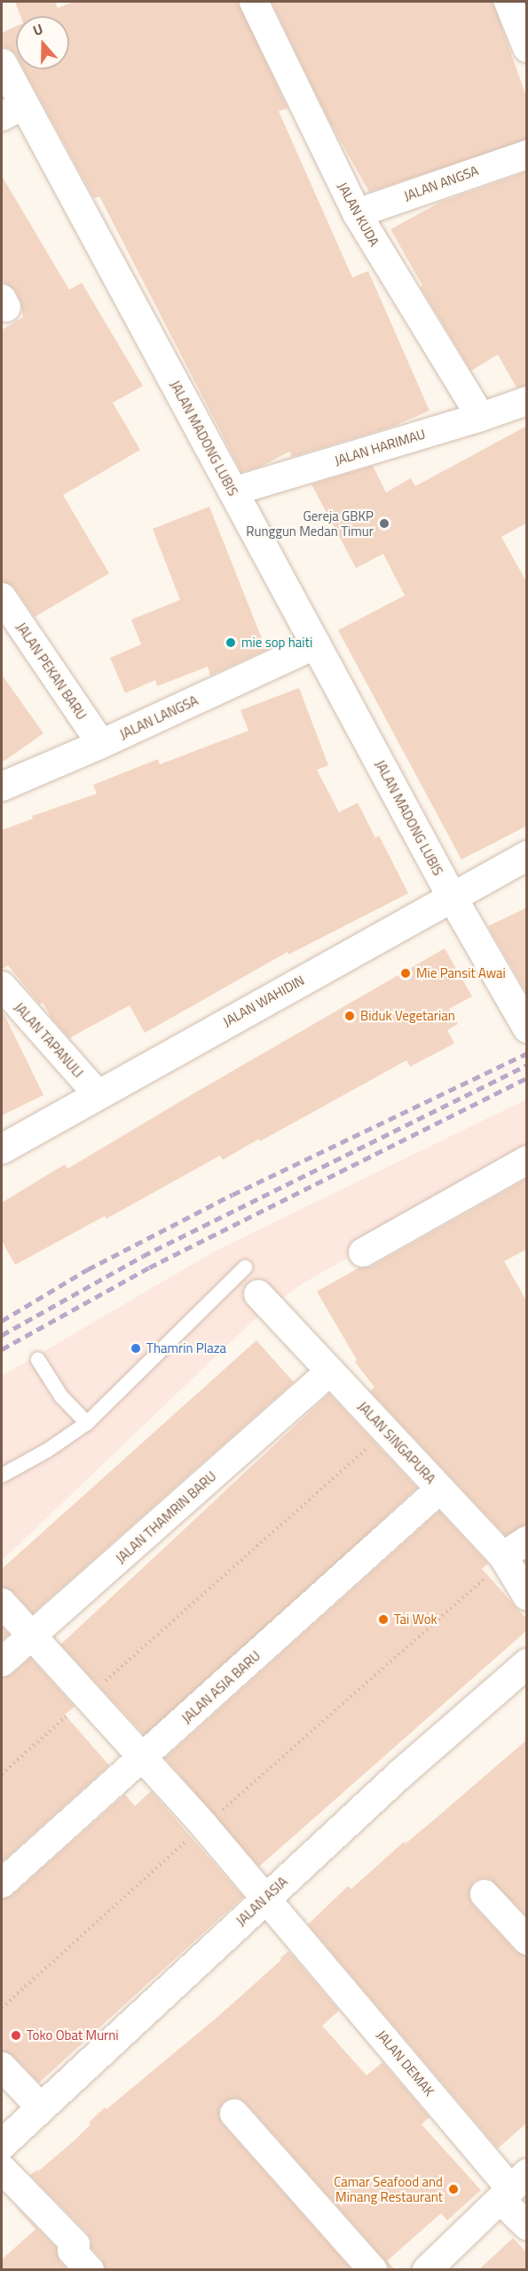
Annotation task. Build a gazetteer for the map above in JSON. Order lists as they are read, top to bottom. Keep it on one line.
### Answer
{"streets":{"street":["JALAN ANGSA","JALAN KUDA","JALAN MADONG LUBIS","JALAN HARIMAU","JALAN PEKAN BARU","JALAN LANGSA","JALAN WAHIDIN","JALAN TAPANULI","JALAN SINGAPURA","JALAN THAMRIN BARU","JALAN ASIA BARU","JALAN ASIA","JALAN DEMAK"]},"crossings":[["JALAN ANGSA","JALAN KUDA"],["JALAN KUDA","JALAN HARIMAU"],["JALAN MADONG LUBIS","JALAN HARIMAU"],["JALAN MADONG LUBIS","JALAN LANGSA"],["JALAN MADONG LUBIS","JALAN WAHIDIN"],["JALAN PEKAN BARU","JALAN LANGSA"],["JALAN WAHIDIN","JALAN TAPANULI"],["JALAN SINGAPURA","JALAN THAMRIN BARU"],["JALAN SINGAPURA","JALAN ASIA BARU"],["JALAN THAMRIN BARU","JALAN DEMAK"],["JALAN ASIA BARU","JALAN DEMAK"],["JALAN ASIA","JALAN DEMAK"]],"places":["Gereja GBKP Runggun Medan Timur","mie sop haiti","Mie Pansit Awai","Biduk Vegetarian","Thamrin Plaza","Tai Wok","Toko Obat Murni","Camar Seafood and Minang Restaurant"],"north":"top"}
